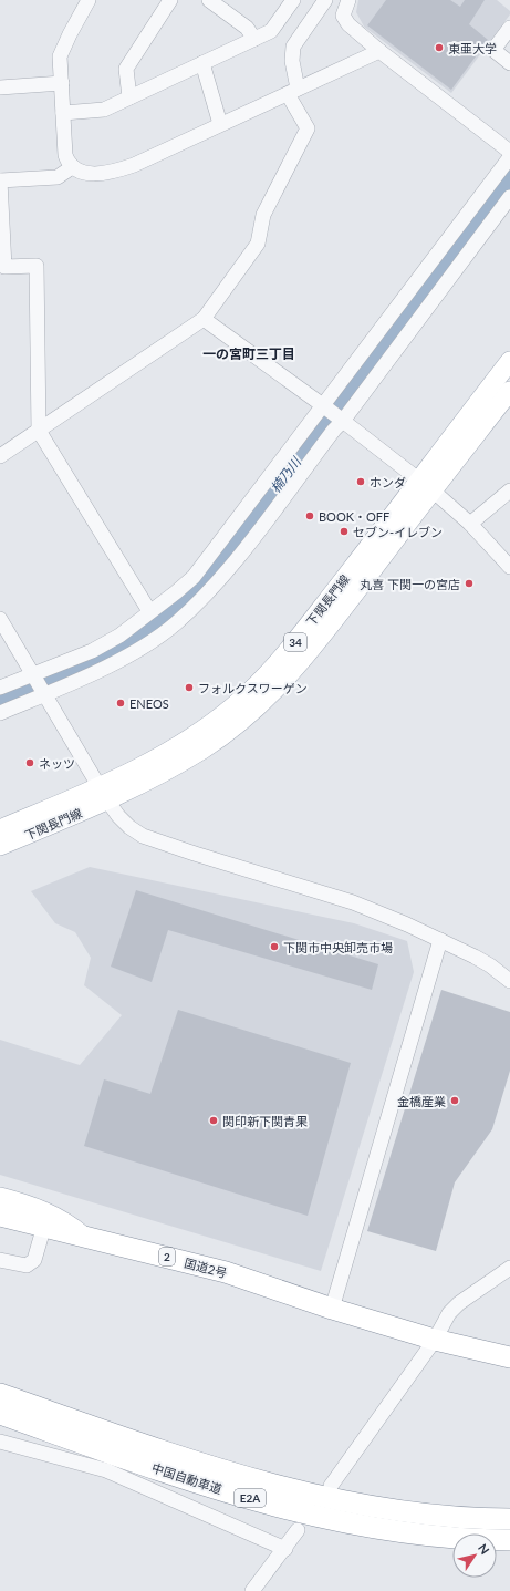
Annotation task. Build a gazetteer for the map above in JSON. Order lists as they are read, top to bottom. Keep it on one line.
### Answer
{"streets":{"highway":["2","国道2号","中国自動車道","E2A"],"main road":["下関長門線","34"]},"districts":["一の宮町三丁目"],"water":["楠乃川"],"places":["東亜大学","ホンダ","BOOK・OFF","セブン-イレブン","丸喜 下関一の宮店","フォルクスワーゲン","ENEOS","ネッツ","下関市中央卸売市場","金橋産業","関印新下関青果"],"north":"top right"}
